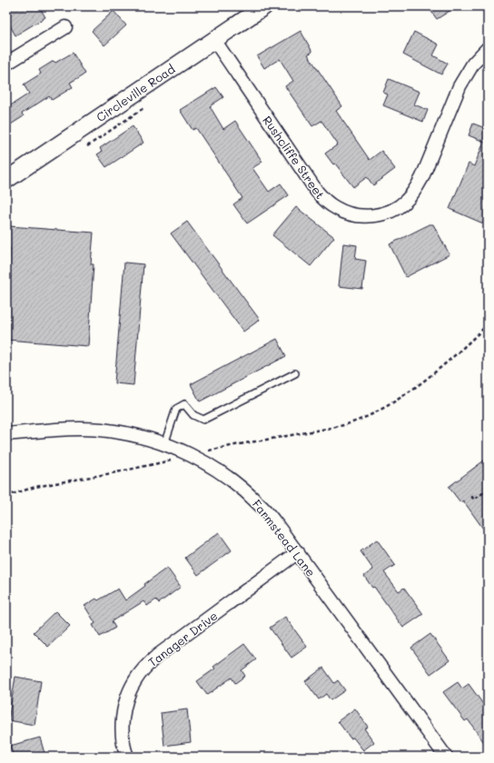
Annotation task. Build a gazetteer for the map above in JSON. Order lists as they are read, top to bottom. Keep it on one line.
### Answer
{"streets":{"street":["Circleville Road","Rushcliffe Street","Farmstead Lane","Tanager Drive"]},"crossings":[["Circleville Road","Rushcliffe Street"],["Farmstead Lane","Tanager Drive"]]}
